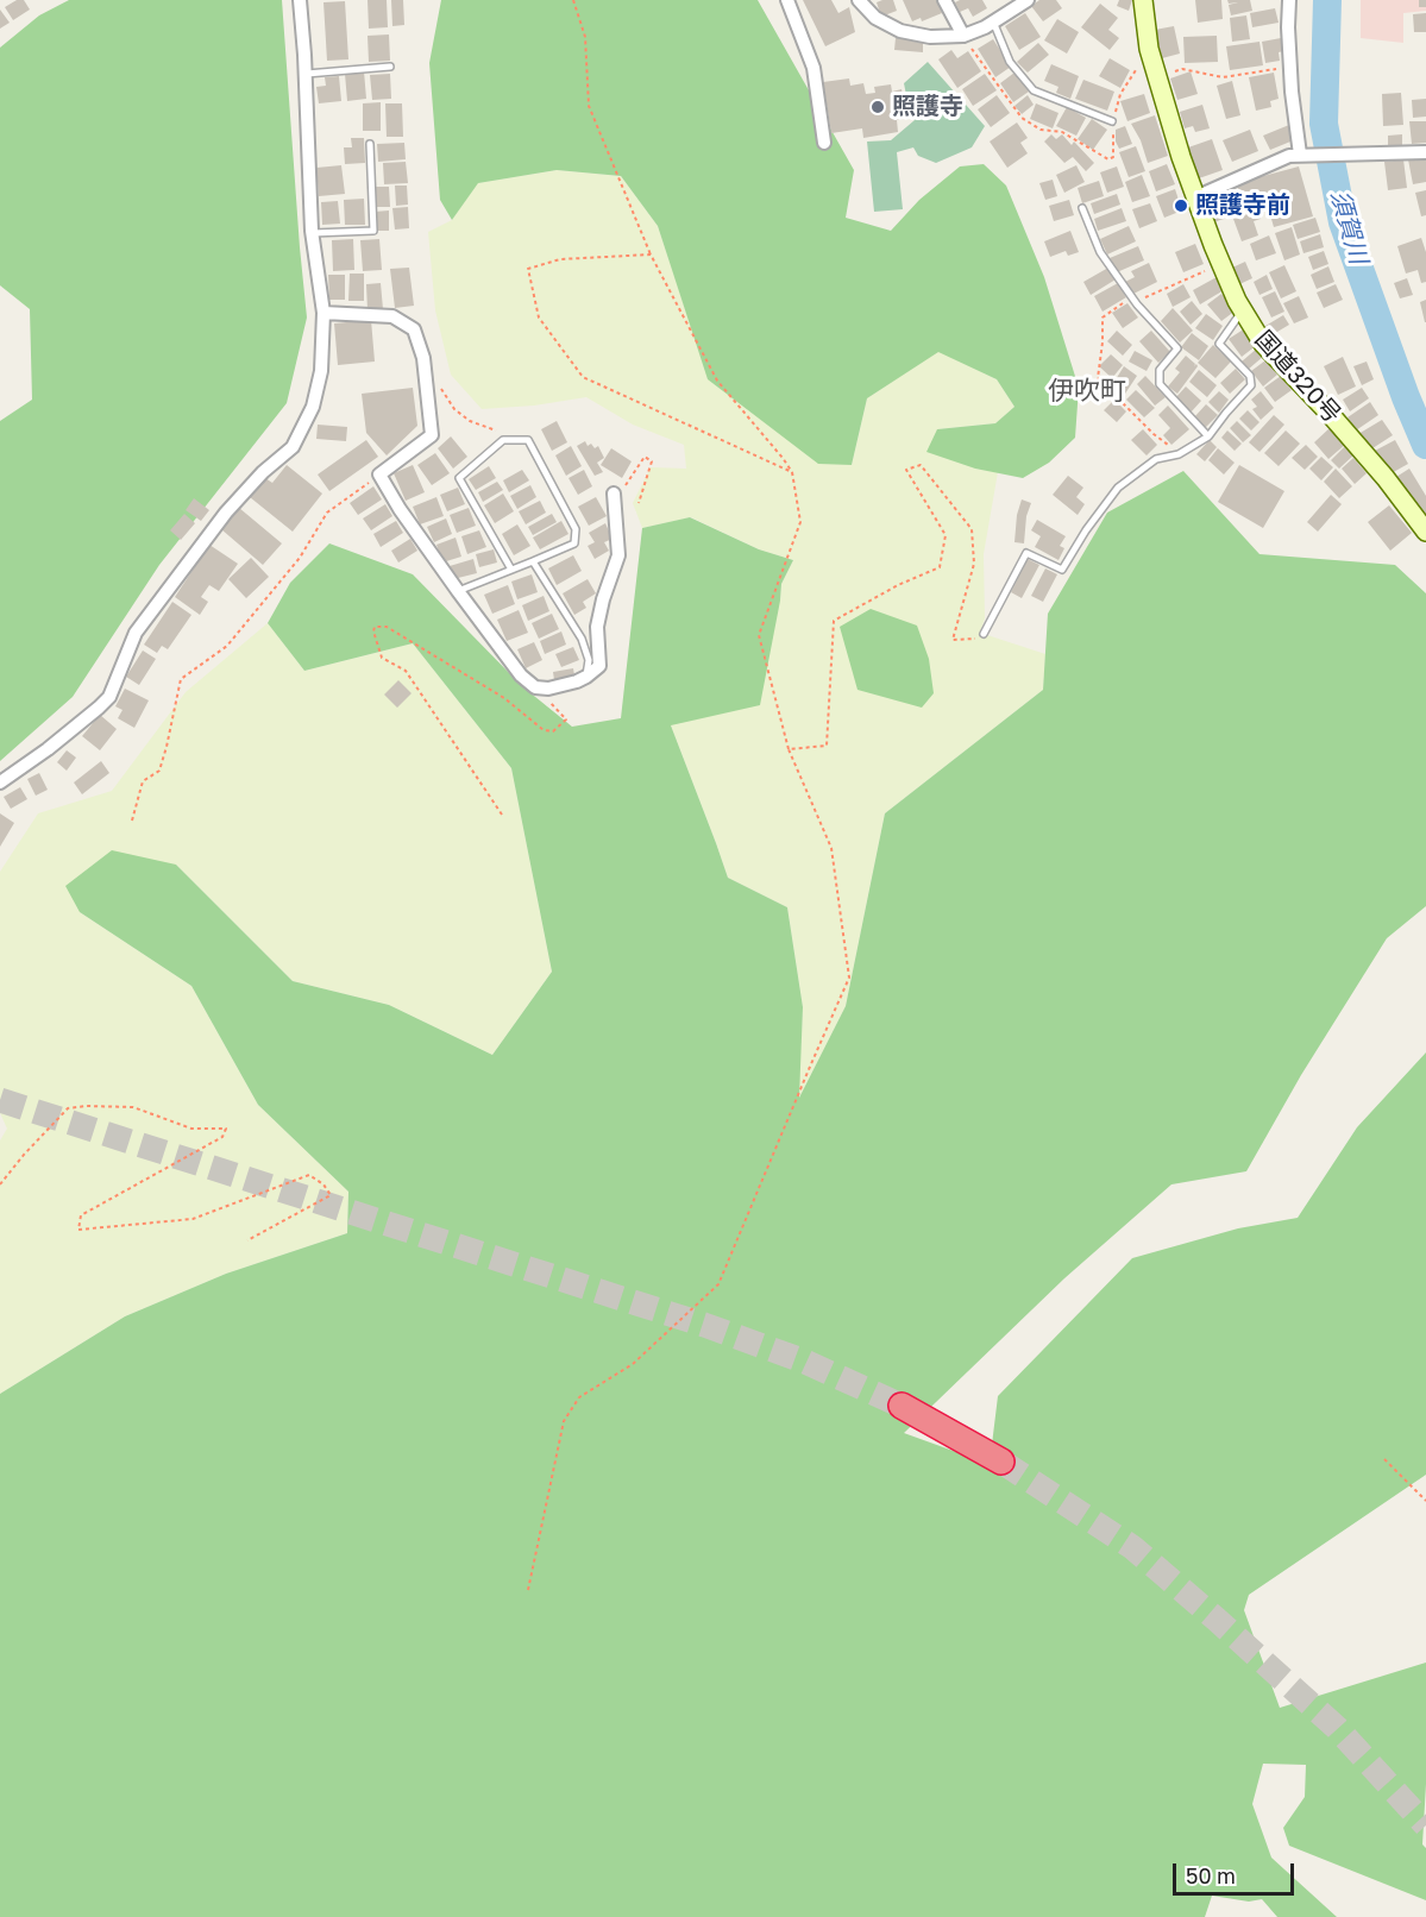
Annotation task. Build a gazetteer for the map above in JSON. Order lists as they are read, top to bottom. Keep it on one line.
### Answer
{"streets":{"street":["国道320号"]},"districts":["伊吹町"],"water":["須賀川"],"places":["照護寺","照護寺前"],"scale_bar":"50 m"}
